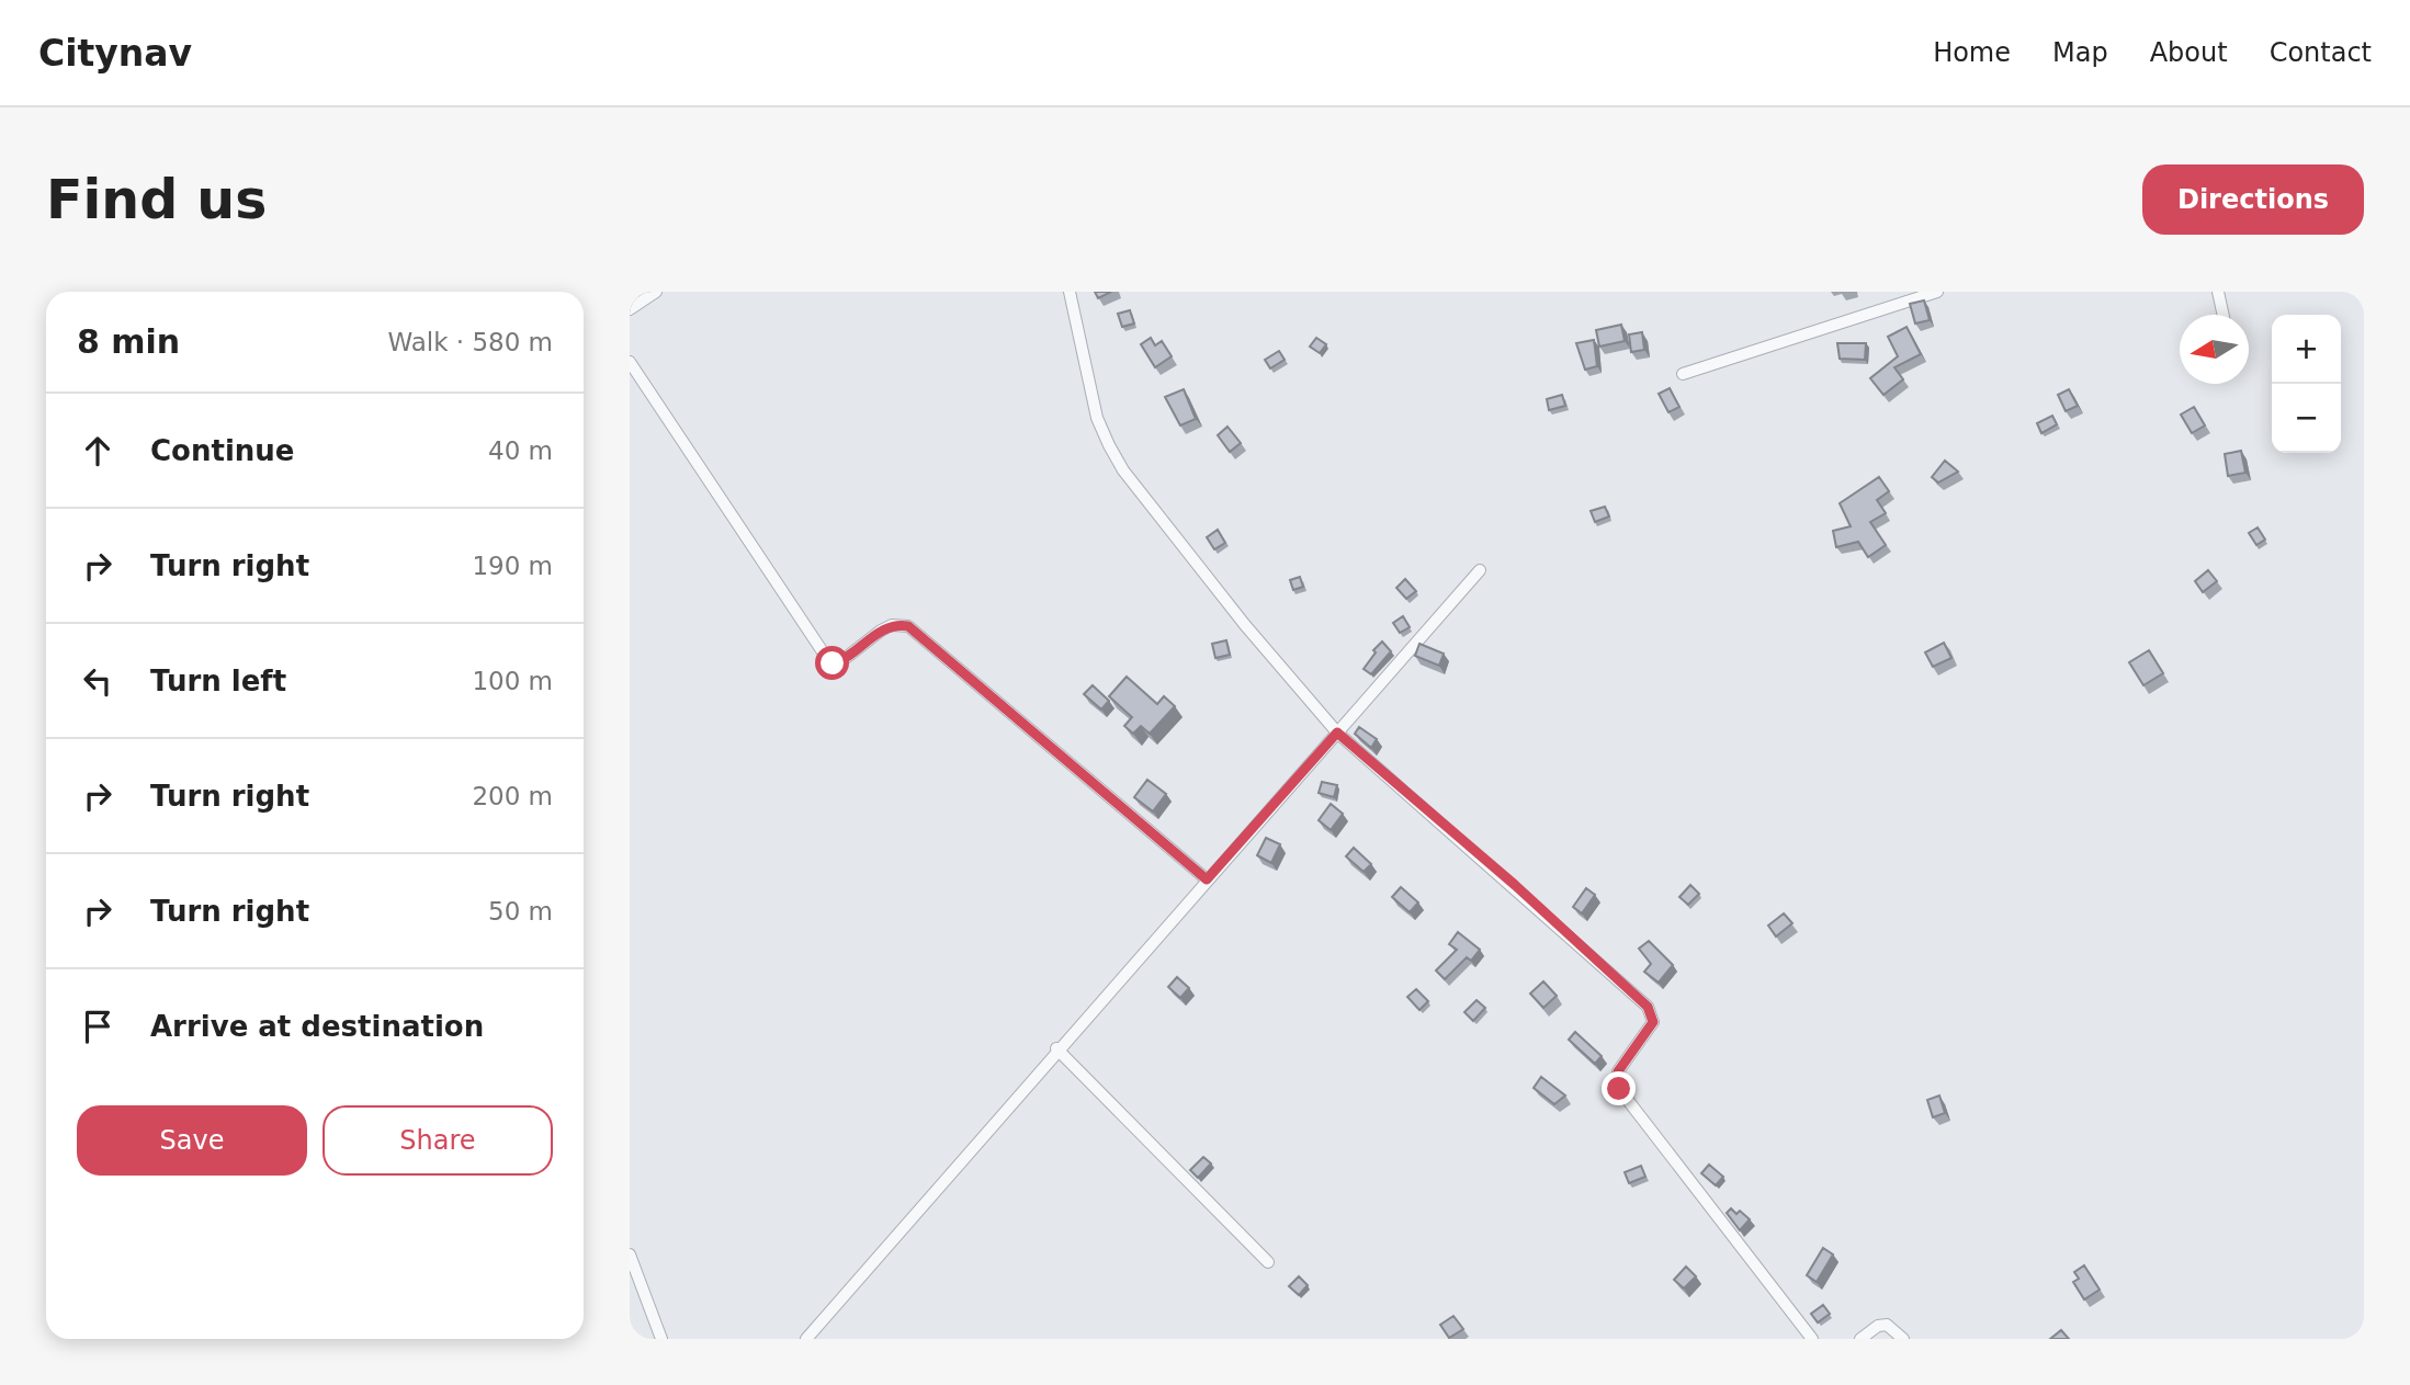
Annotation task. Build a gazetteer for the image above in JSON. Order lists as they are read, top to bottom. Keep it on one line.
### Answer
{"north":"left","page":{"header":"Citynav","nav":["Home","Map","About","Contact"],"buttons":["Directions",["Save","Share"]],"title":"Find us","heading":["8 min","Walk · 580 m"],"map_buttons":["+","−"],"list":[["Continue","40 m"],["Turn right","190 m"],["Turn left","100 m"],["Turn right","200 m"],["Turn right","50 m"],"Arrive at destination"]}}
